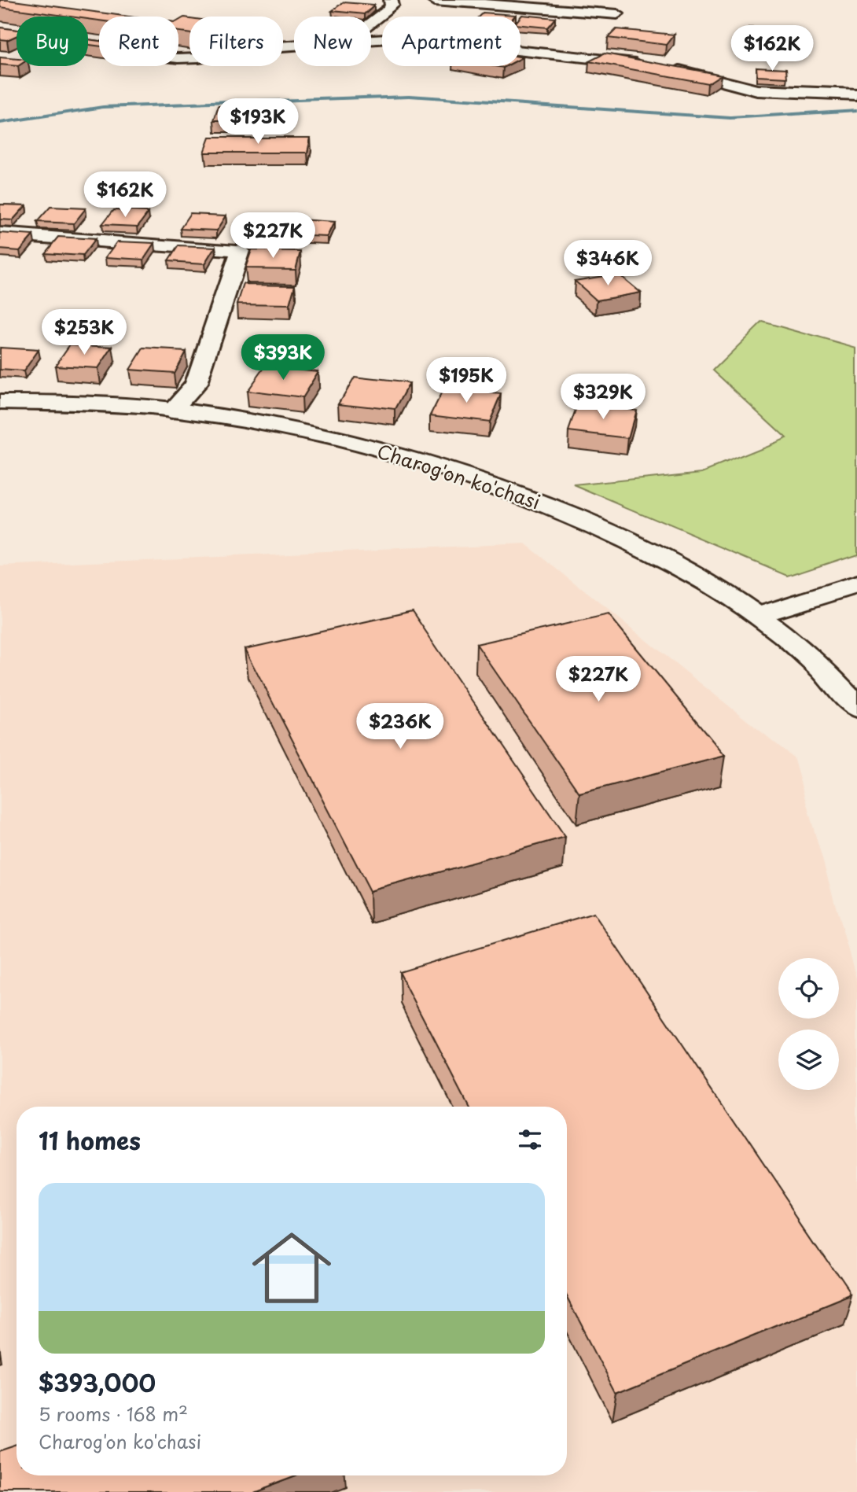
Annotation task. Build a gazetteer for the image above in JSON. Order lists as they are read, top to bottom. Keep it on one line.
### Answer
{"streets":{"street":["Charog'on ko'chasi"]},"page":{"chip":["Buy","Rent","Filters","New","Apartment"],"price":["$162K","$193K","$162K","$227K","$346K","$253K","$393K","$195K","$329K","$227K","$236K"],"heading":"11 homes","list":[{"name":"$393,000","note":"5 rooms · 168 m² · Charog'on ko'chasi"}]}}
